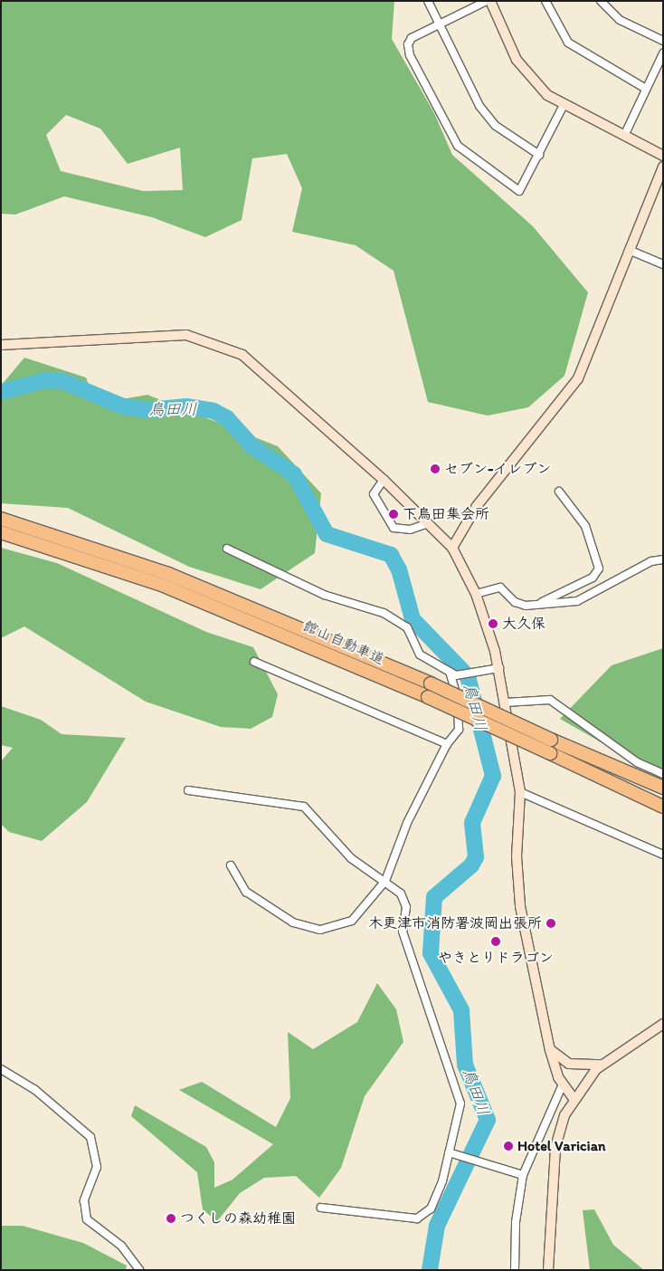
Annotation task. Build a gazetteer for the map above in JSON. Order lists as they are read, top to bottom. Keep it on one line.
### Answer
{"streets":{"highway":["館山自動車道"]},"water":["鳥田川"],"places":["セブン-イレブン","下烏田集会所","大久保","木更津市消防署波岡出張所","やきとりドラゴン","Hotel Varician","つくしの森幼稚園"]}
